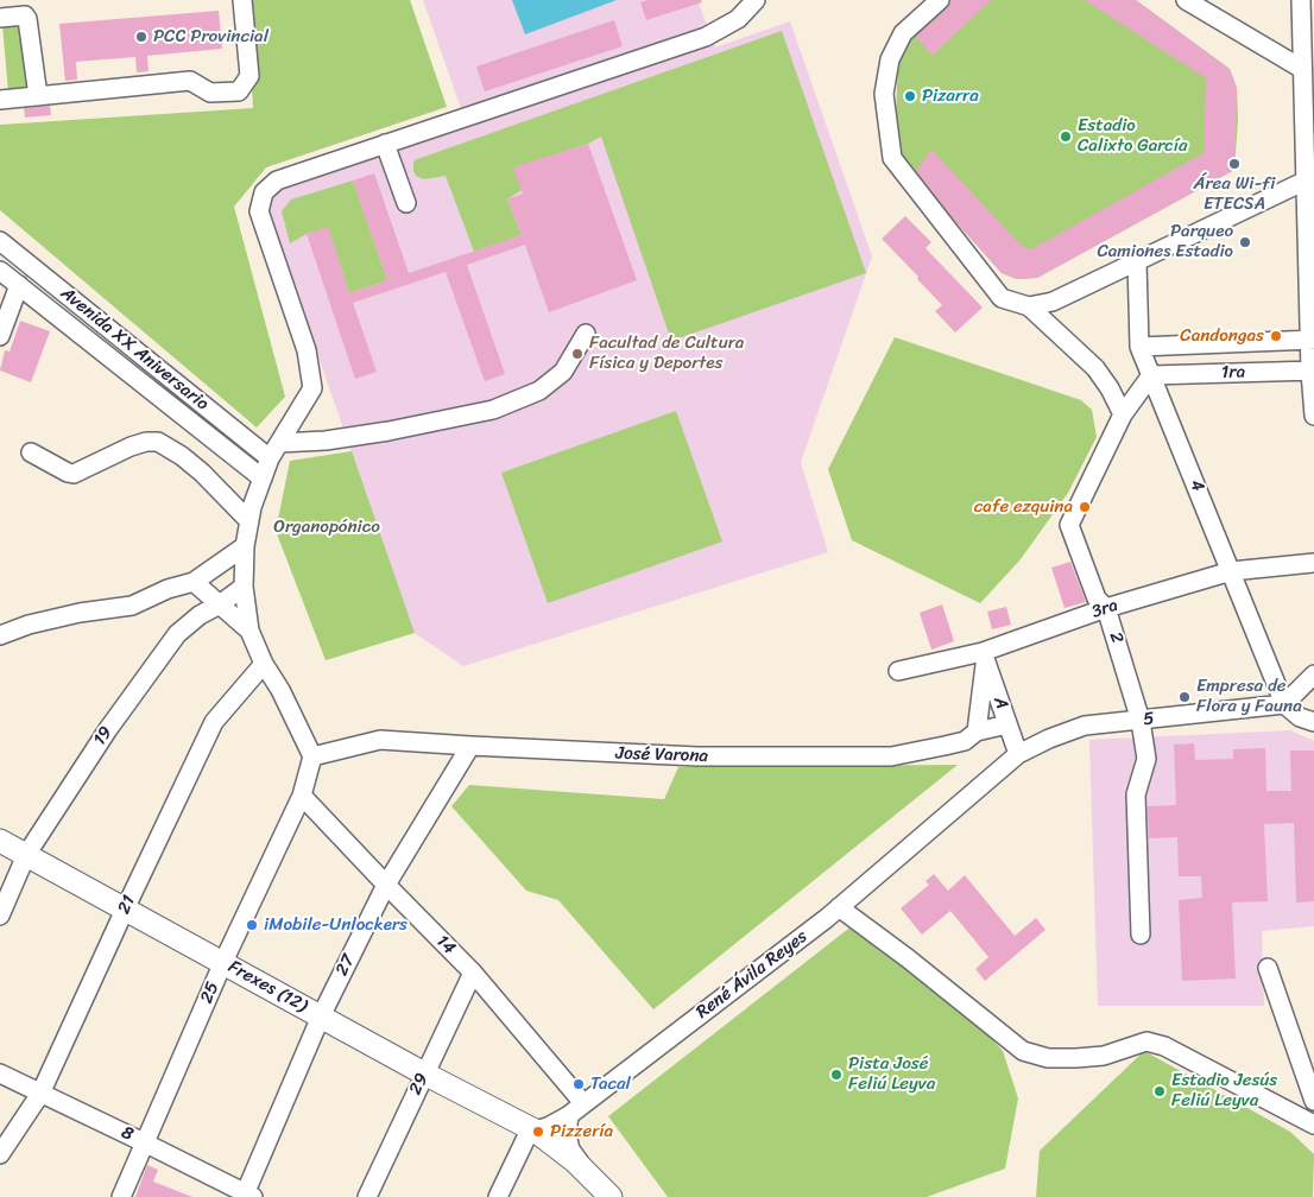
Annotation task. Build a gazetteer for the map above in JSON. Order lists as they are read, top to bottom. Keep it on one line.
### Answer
{"streets":{"main road":["Frexes (12)"],"street":["Avenida XX Aniversario","1ra","4","3ra","2","A","5","19","José Varona","21","14","27","René Ávila Reyes","25","29","8"]},"crossings":[["1ra","4"],["4","3ra"],["4","5"],["3ra","2"],["3ra","A"],["2","5"],["A","5"],["A","José Varona"],["A","René Ávila Reyes"],["5","René Ávila Reyes"],["19","Frexes (12)"],["José Varona","27"],["José Varona","25"],["21","Frexes (12)"],["21","8"],["14","27"],["14","René Ávila Reyes"],["14","25"],["14","29"],["27","Frexes (12)"],["27","8"],["René Ávila Reyes","Frexes (12)"],["Frexes (12)","25"],["Frexes (12)","29"],["25","8"]],"parks":["Organopónico"],"places":["PCC Provincial","Pizarra","Estadio Calixto García","Área Wi-fi ETECSA","Parqueo Camiones Estadio","Candongas","Facultad de Cultura Física y Deportes","cafe ezquina","Empresa de Flora y Fauna","iMobile-Unlockers","Pista José Feliú Leyva","Tacal","Estadio Jesús Feliú Leyva","Pizzería"]}
